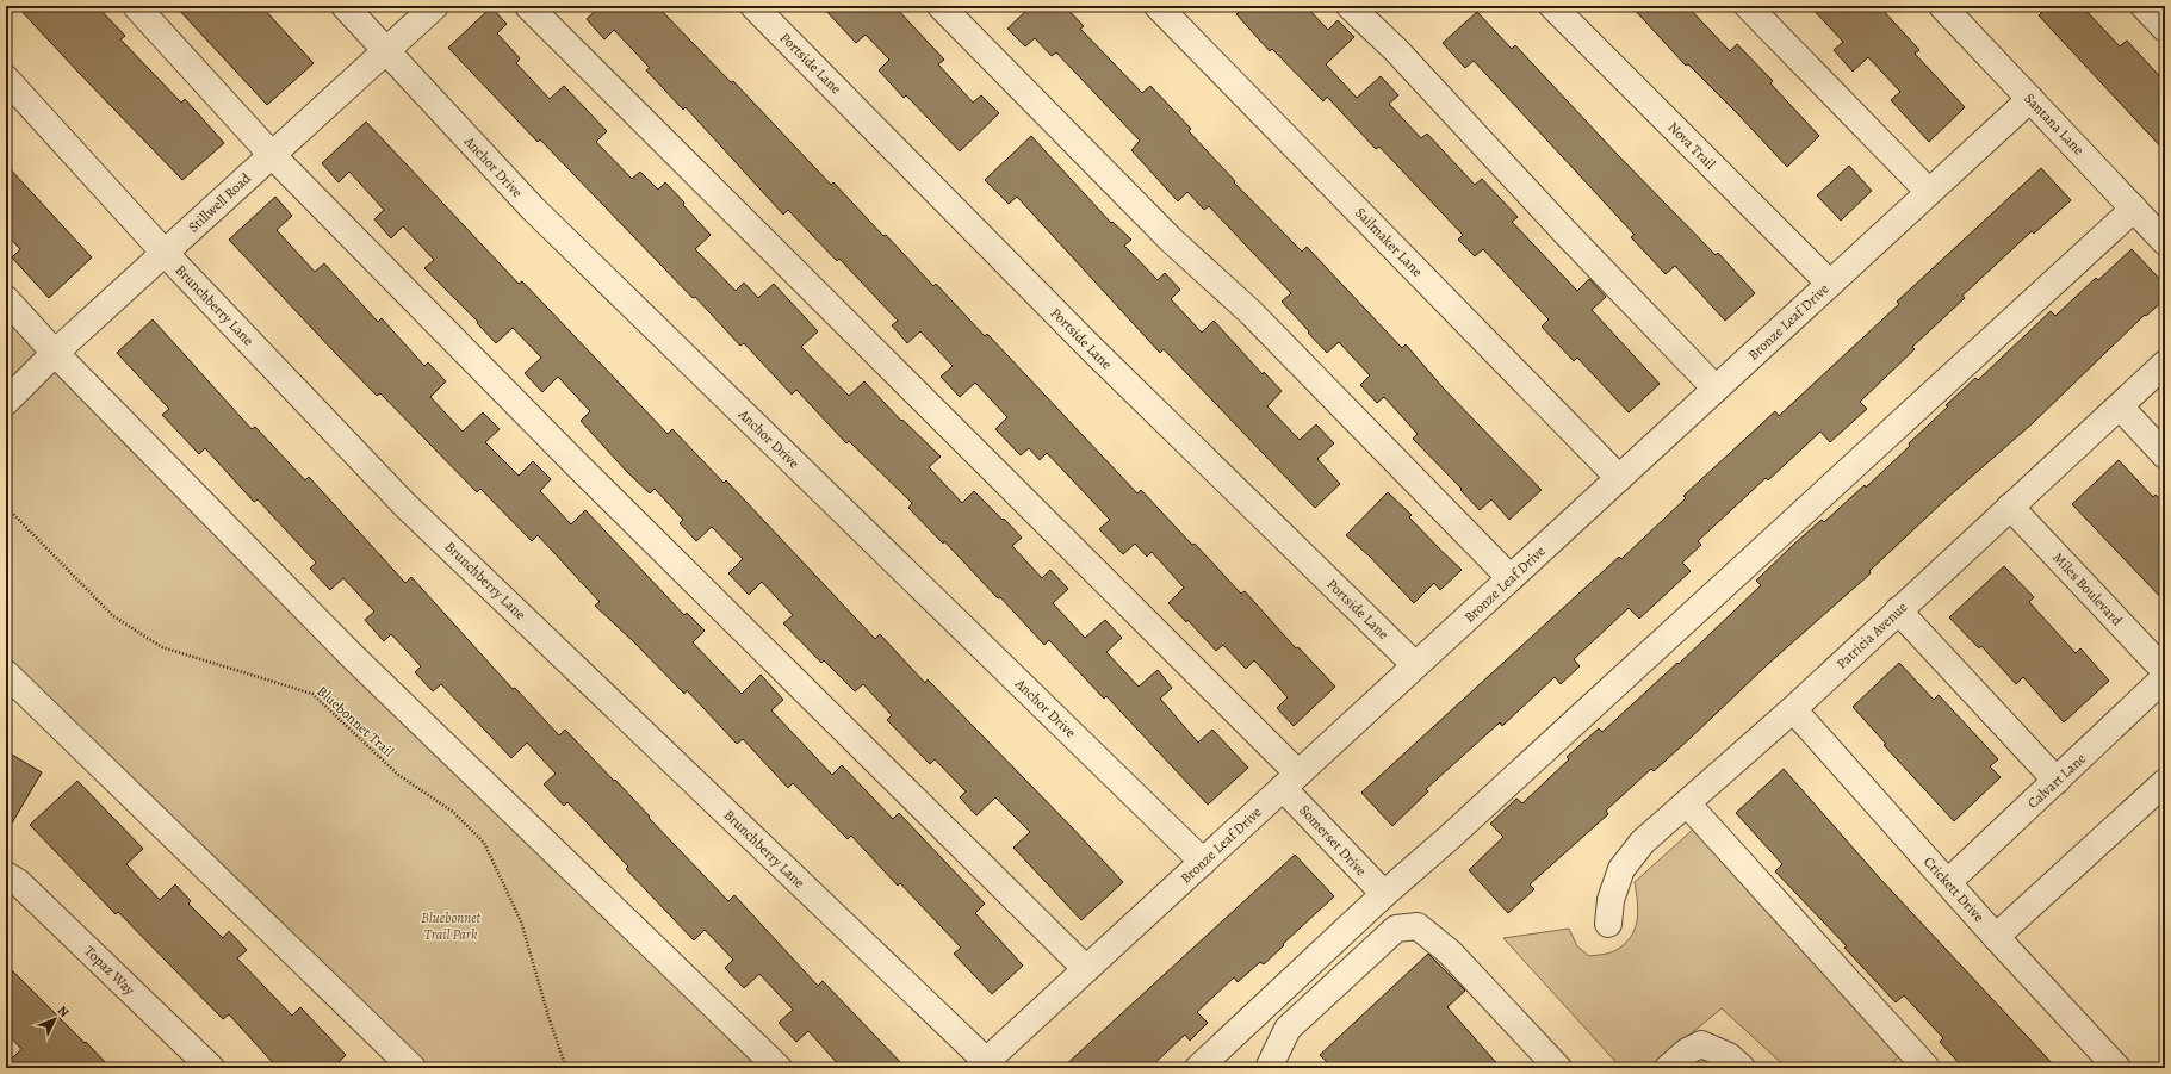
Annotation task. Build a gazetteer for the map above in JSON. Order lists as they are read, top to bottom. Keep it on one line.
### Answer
{"streets":{"street":["Portside Lane","Santana Lane","Nova Trail","Anchor Drive","Stillwell Road","Sailmaker Lane","Brunchberry Lane","Bronze Leaf Drive","Miles Boulevard","Patricia Avenue","Calvart Lane","Somerset Drive","Crickett Drive","Topaz Way"],"path":["Bluebonnet Trail"]},"crossings":[["Portside Lane","Bronze Leaf Drive"],["Santana Lane","Bronze Leaf Drive"],["Nova Trail","Bronze Leaf Drive"],["Anchor Drive","Stillwell Road"],["Anchor Drive","Bronze Leaf Drive"],["Stillwell Road","Brunchberry Lane"],["Sailmaker Lane","Bronze Leaf Drive"],["Brunchberry Lane","Bronze Leaf Drive"],["Bronze Leaf Drive","Somerset Drive"],["Miles Boulevard","Patricia Avenue"],["Patricia Avenue","Crickett Drive"],["Calvart Lane","Crickett Drive"]],"parks":["Bluebonnet Trail Park"],"north":"top right"}
